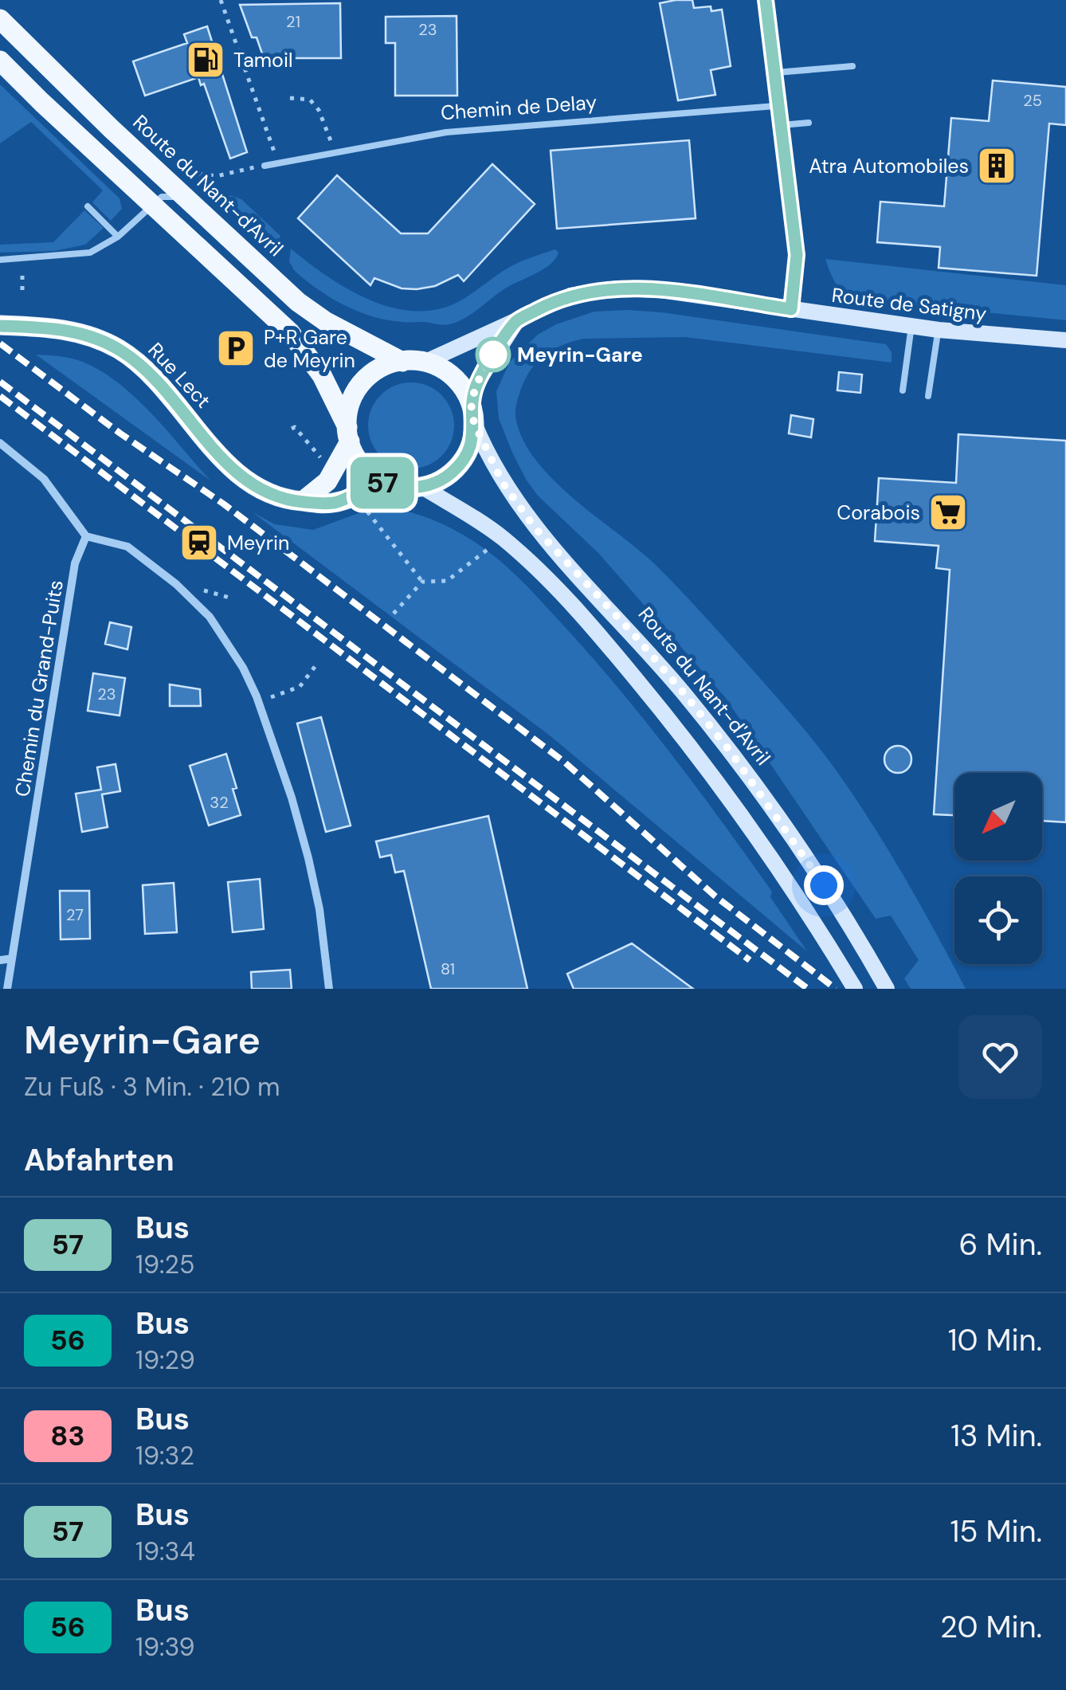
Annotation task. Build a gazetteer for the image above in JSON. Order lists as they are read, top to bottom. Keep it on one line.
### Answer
{"streets":{"main road":["Route du Nant-d'Avril","Route de Satigny","Rue Lect"],"street":["Chemin du Grand-Puits"],"lane":["Chemin de Delay"]},"crossings":[["Route du Nant-d'Avril","Route de Satigny"],["Route du Nant-d'Avril","Rue Lect"],["Route de Satigny","Rue Lect"]],"places":{"fuel station":["Tamoil"],"building":["Atra Automobiles"],"parking":["P+R Gare de Meyrin"],"other":["Meyrin-Gare"],"supermarket":["Corabois"],"station":["Meyrin"]},"lines":["bus line 57"],"house_numbers":["21","23","25","23","32","27","81"],"north":"bottom left","page":{"on_map":"57","heading":[["Meyrin-Gare","Zu Fuß · 3 Min. · 210 m"],"Abfahrten"],"list":[{"mark":"57","name":"Bus","note":"19:25","value":"6 Min."},{"mark":"56","name":"Bus","note":"19:29","value":"10 Min."},{"mark":"83","name":"Bus","note":"19:32","value":"13 Min."},{"mark":"57","name":"Bus","note":"19:34","value":"15 Min."},{"mark":"56","name":"Bus","note":"19:39","value":"20 Min."}]}}
